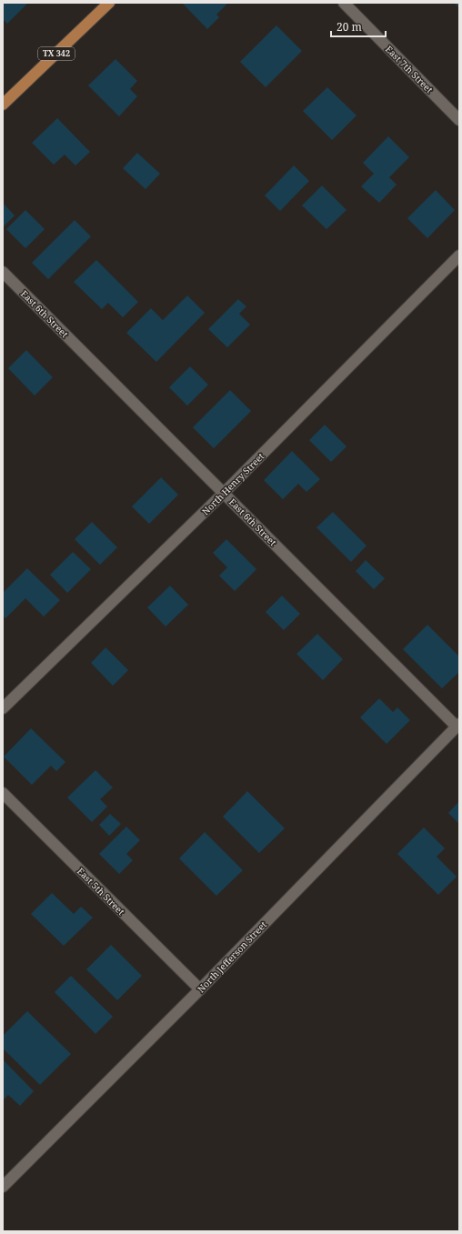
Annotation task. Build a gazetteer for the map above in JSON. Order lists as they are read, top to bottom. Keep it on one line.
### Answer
{"streets":{"main road":["TX 342"],"street":["East 7th Street","East 6th Street","North Henry Street","East 5th Street","North Jefferson Street"]},"crossings":[["East 6th Street","North Henry Street"],["East 6th Street","North Jefferson Street"],["East 5th Street","North Jefferson Street"]],"scale_bar":"20 m"}
